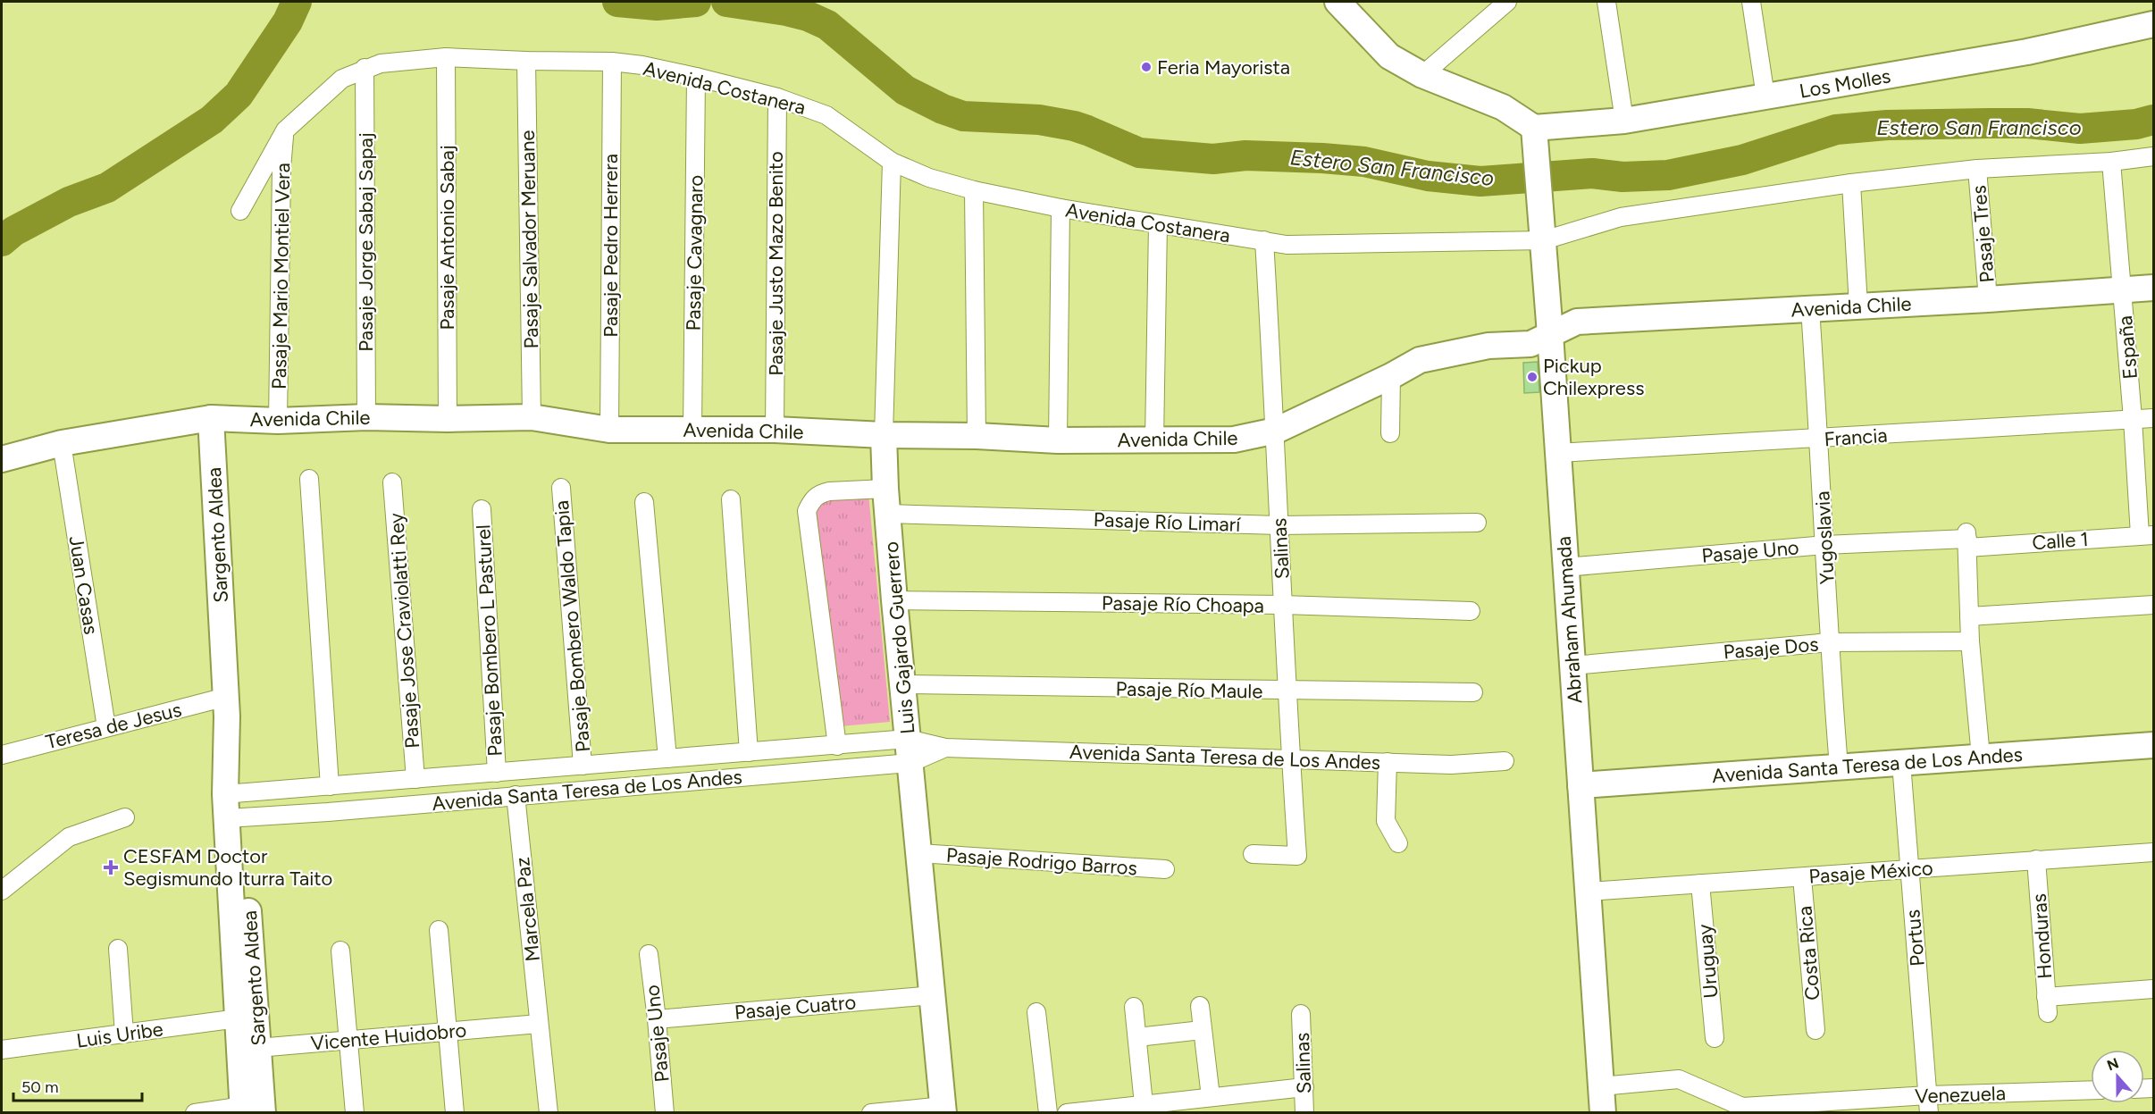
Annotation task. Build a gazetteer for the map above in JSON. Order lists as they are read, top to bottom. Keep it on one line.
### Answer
{"streets":{"street":["Los Molles","Avenida Costanera","Pasaje Tres","Pasaje Antonio Sabaj","Pasaje Salvador Meruane","Pasaje Jorge Sabaj Sapaj","Pasaje Pedro Herrera","Pasaje Cavagnaro","Pasaje Justo Mazo Benito","Pasaje Mario Montiel Vera","Avenida Chile","España","Francia","Pasaje Río Limarí","Sargento Aldea","Yugoslavia","Calle 1","Salinas","Pasaje Uno","Juan Casas","Pasaje Río Choapa","Abraham Ahumada","Pasaje Bombero Waldo Tapia","Pasaje Jose Craviolatti Rey","Luis Gajardo Guerrero","Pasaje Bombero L Pasturel","Pasaje Dos","Pasaje Río Maule","Teresa de Jesus","Avenida Santa Teresa de Los Andes","Pasaje Rodrigo Barros","Pasaje México","Marcela Paz","Honduras","Portus","Costa Rica","Uruguay","Pasaje Cuatro","Luis Uribe","Vicente Huidobro","Venezuela"]},"crossings":[["Los Molles","Abraham Ahumada"],["Avenida Costanera","Pasaje Tres"],["Avenida Costanera","Pasaje Antonio Sabaj"],["Avenida Costanera","Pasaje Salvador Meruane"],["Avenida Costanera","Pasaje Jorge Sabaj Sapaj"],["Avenida Costanera","Pasaje Pedro Herrera"],["Avenida Costanera","Pasaje Cavagnaro"],["Avenida Costanera","Pasaje Justo Mazo Benito"],["Avenida Costanera","Pasaje Mario Montiel Vera"],["Avenida Costanera","España"],["Avenida Costanera","Salinas"],["Avenida Costanera","Abraham Ahumada"],["Avenida Costanera","Luis Gajardo Guerrero"],["Pasaje Tres","Avenida Chile"],["Pasaje Antonio Sabaj","Avenida Chile"],["Pasaje Salvador Meruane","Avenida Chile"],["Pasaje Jorge Sabaj Sapaj","Avenida Chile"],["Pasaje Pedro Herrera","Avenida Chile"],["Pasaje Cavagnaro","Avenida Chile"],["Pasaje Justo Mazo Benito","Avenida Chile"],["Pasaje Mario Montiel Vera","Avenida Chile"],["Avenida Chile","España"],["Avenida Chile","Sargento Aldea"],["Avenida Chile","Yugoslavia"],["Avenida Chile","Salinas"],["Avenida Chile","Juan Casas"],["Avenida Chile","Abraham Ahumada"],["Avenida Chile","Luis Gajardo Guerrero"],["España","Francia"],["España","Calle 1"],["Francia","Yugoslavia"],["Francia","Abraham Ahumada"],["Pasaje Río Limarí","Salinas"],["Pasaje Río Limarí","Luis Gajardo Guerrero"],["Pasaje Río Limarí","Avenida Santa Teresa de Los Andes"],["Sargento Aldea","Teresa de Jesus"],["Sargento Aldea","Avenida Santa Teresa de Los Andes"],["Sargento Aldea","Luis Uribe"],["Sargento Aldea","Vicente Huidobro"],["Yugoslavia","Pasaje Uno"],["Yugoslavia","Pasaje Dos"],["Yugoslavia","Avenida Santa Teresa de Los Andes"],["Calle 1","Pasaje Uno"],["Salinas","Pasaje Río Choapa"],["Salinas","Pasaje Río Maule"],["Salinas","Avenida Santa Teresa de Los Andes"],["Pasaje Uno","Abraham Ahumada"],["Pasaje Uno","Pasaje Cuatro"],["Juan Casas","Teresa de Jesus"],["Pasaje Río Choapa","Luis Gajardo Guerrero"],["Abraham Ahumada","Pasaje Dos"],["Abraham Ahumada","Avenida Santa Teresa de Los Andes"],["Abraham Ahumada","Pasaje México"],["Abraham Ahumada","Venezuela"],["Pasaje Bombero Waldo Tapia","Avenida Santa Teresa de Los Andes"],["Pasaje Jose Craviolatti Rey","Avenida Santa Teresa de Los Andes"],["Luis Gajardo Guerrero","Pasaje Río Maule"],["Luis Gajardo Guerrero","Avenida Santa Teresa de Los Andes"],["Luis Gajardo Guerrero","Pasaje Rodrigo Barros"],["Luis Gajardo Guerrero","Pasaje Cuatro"],["Pasaje Bombero L Pasturel","Avenida Santa Teresa de Los Andes"],["Avenida Santa Teresa de Los Andes","Marcela Paz"],["Avenida Santa Teresa de Los Andes","Portus"],["Pasaje México","Honduras"],["Pasaje México","Portus"],["Pasaje México","Costa Rica"],["Pasaje México","Uruguay"],["Marcela Paz","Vicente Huidobro"],["Portus","Venezuela"]],"water":["Estero San Francisco"],"places":{"other":["Feria Mayorista","Pickup Chilexpress"],"health":["CESFAM Doctor Segismundo Iturra Taito"]},"scale_bar":"50 m","north":"top"}
